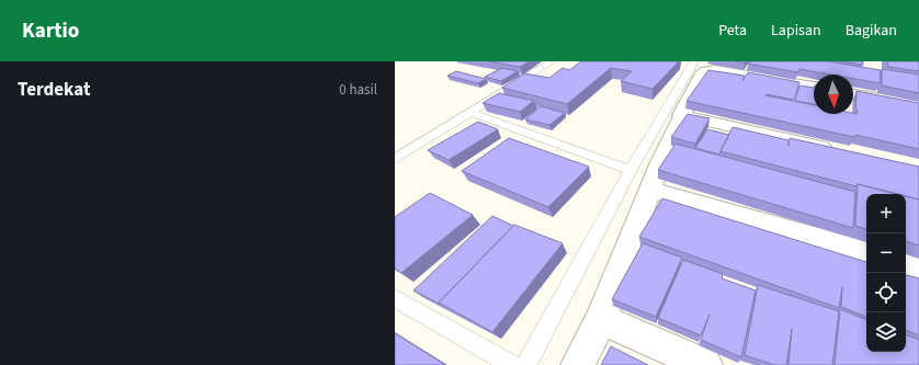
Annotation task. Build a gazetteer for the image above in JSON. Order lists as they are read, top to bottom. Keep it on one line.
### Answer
{"north":"bottom","page":{"header":"Kartio","nav":["Peta","Lapisan","Bagikan"],"heading":["Terdekat","0 hasil"],"map_buttons":["+","−"]}}
